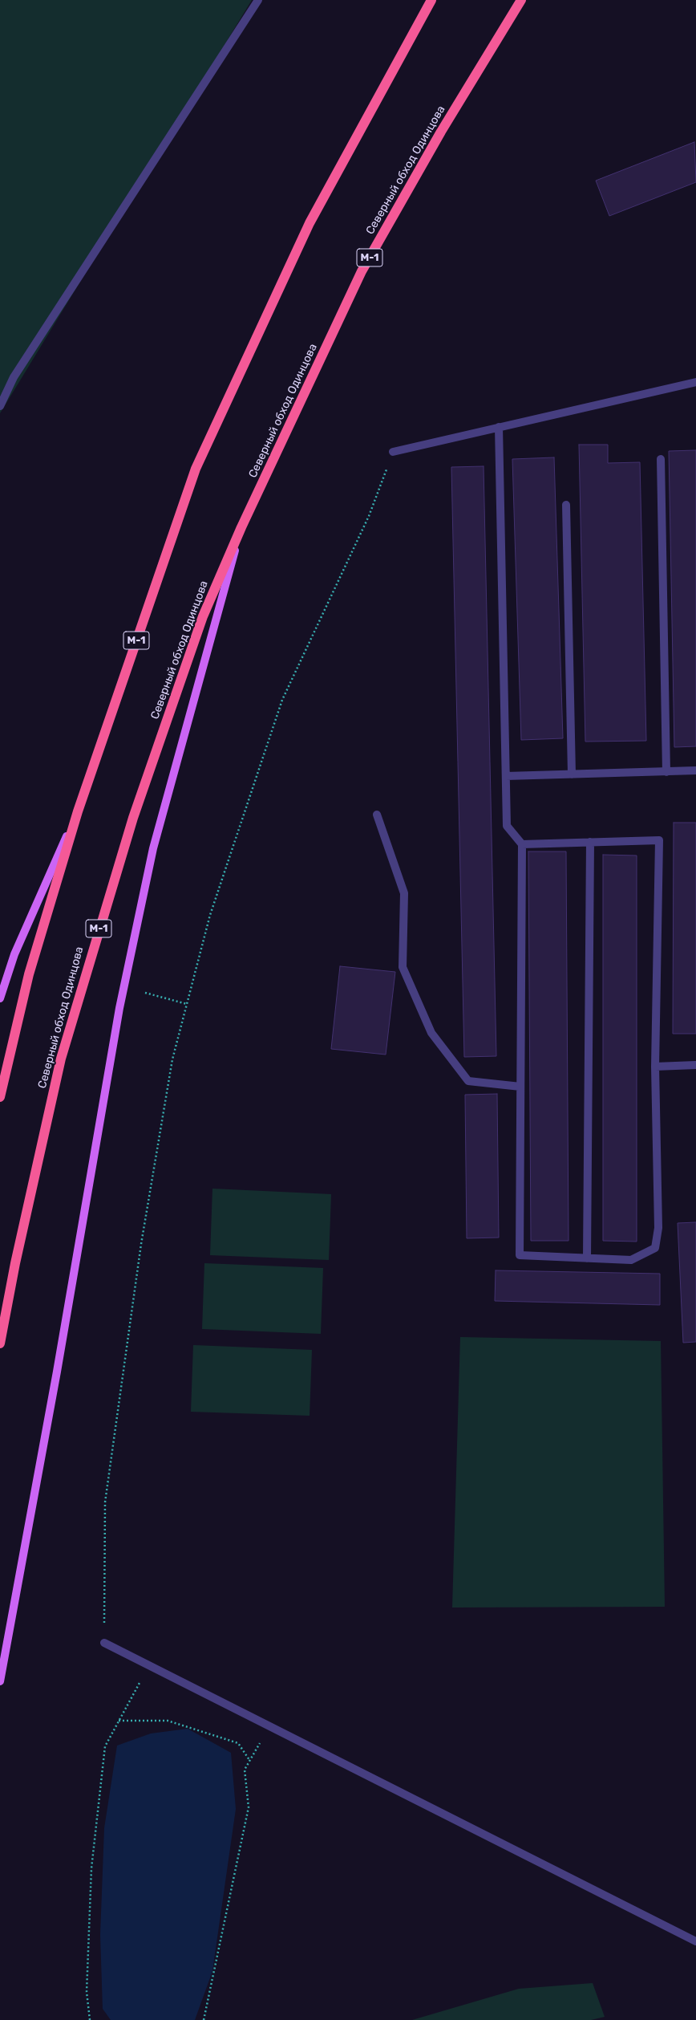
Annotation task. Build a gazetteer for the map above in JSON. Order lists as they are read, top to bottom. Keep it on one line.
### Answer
{"streets":{"highway":["Северный обход Одинцова","М-1"]}}
